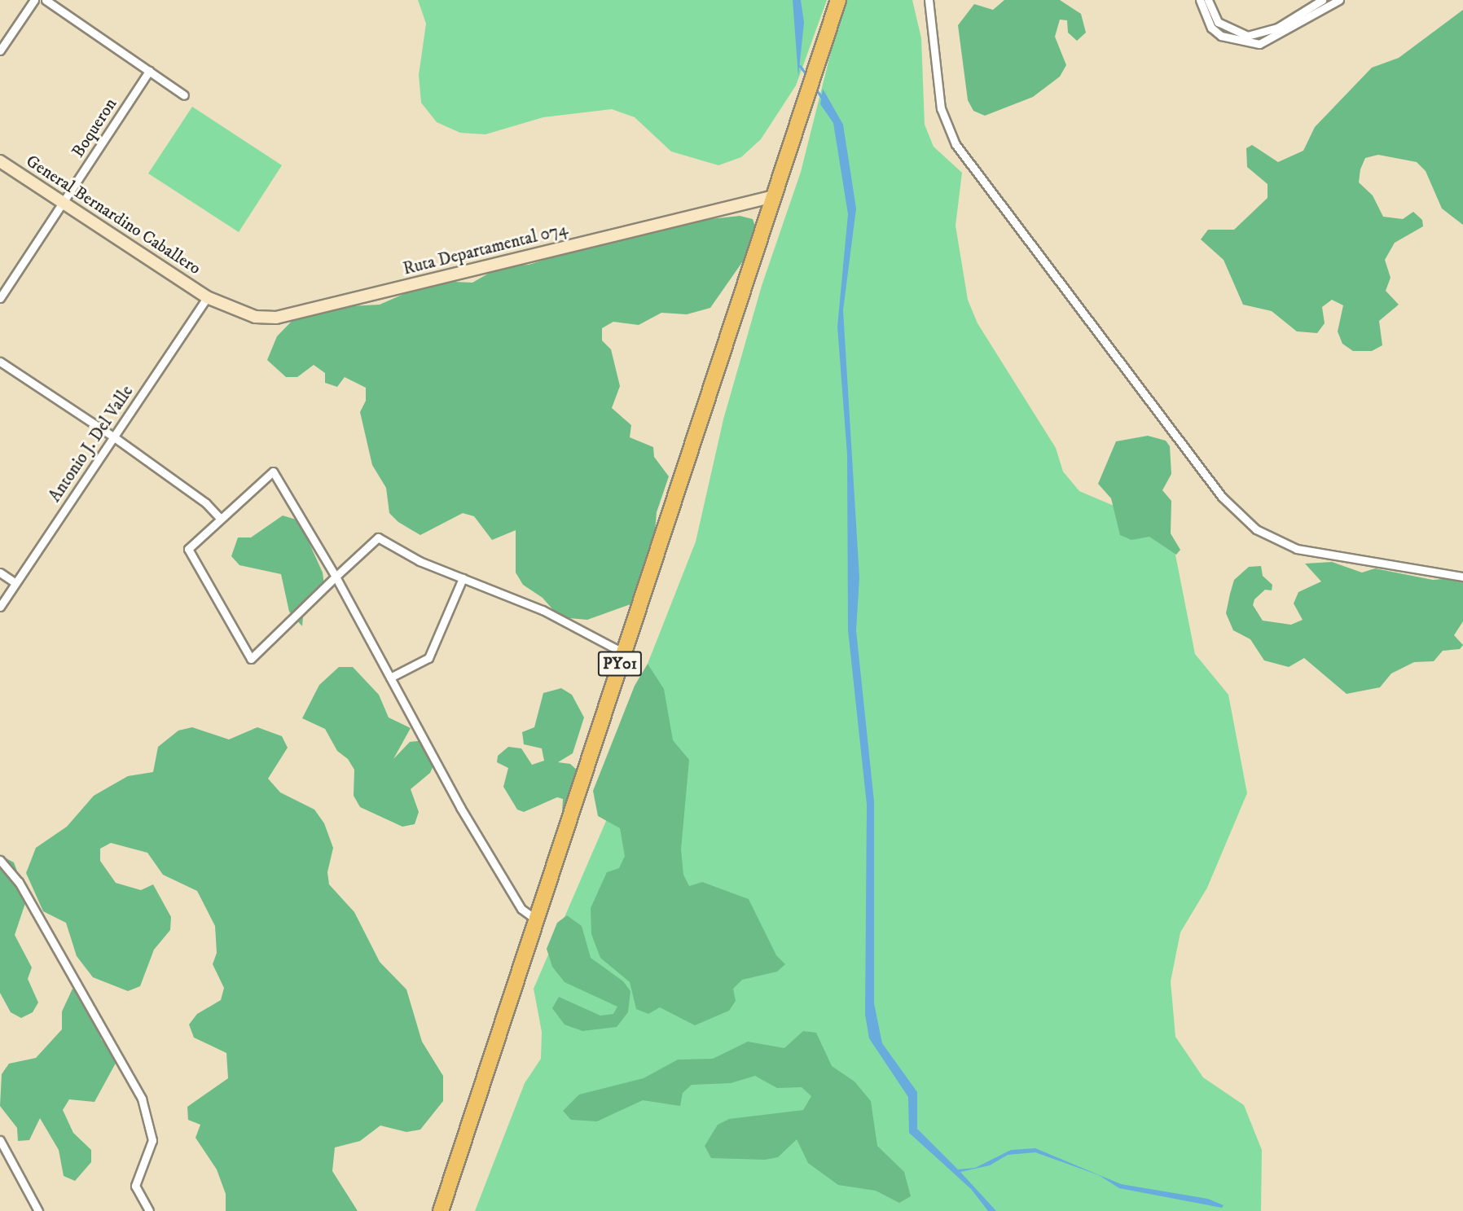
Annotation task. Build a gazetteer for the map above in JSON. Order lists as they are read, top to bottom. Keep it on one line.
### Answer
{"streets":{"highway":["PY01"],"street":["Boqueron","General Bernardino Caballero","Ruta Departamental 074","Antonio J. Del Valle"]},"crossings":[["Boqueron","General Bernardino Caballero"],["General Bernardino Caballero","Ruta Departamental 074"],["General Bernardino Caballero","Antonio J. Del Valle"],["Ruta Departamental 074","Antonio J. Del Valle"],["Ruta Departamental 074","PY01"]]}
